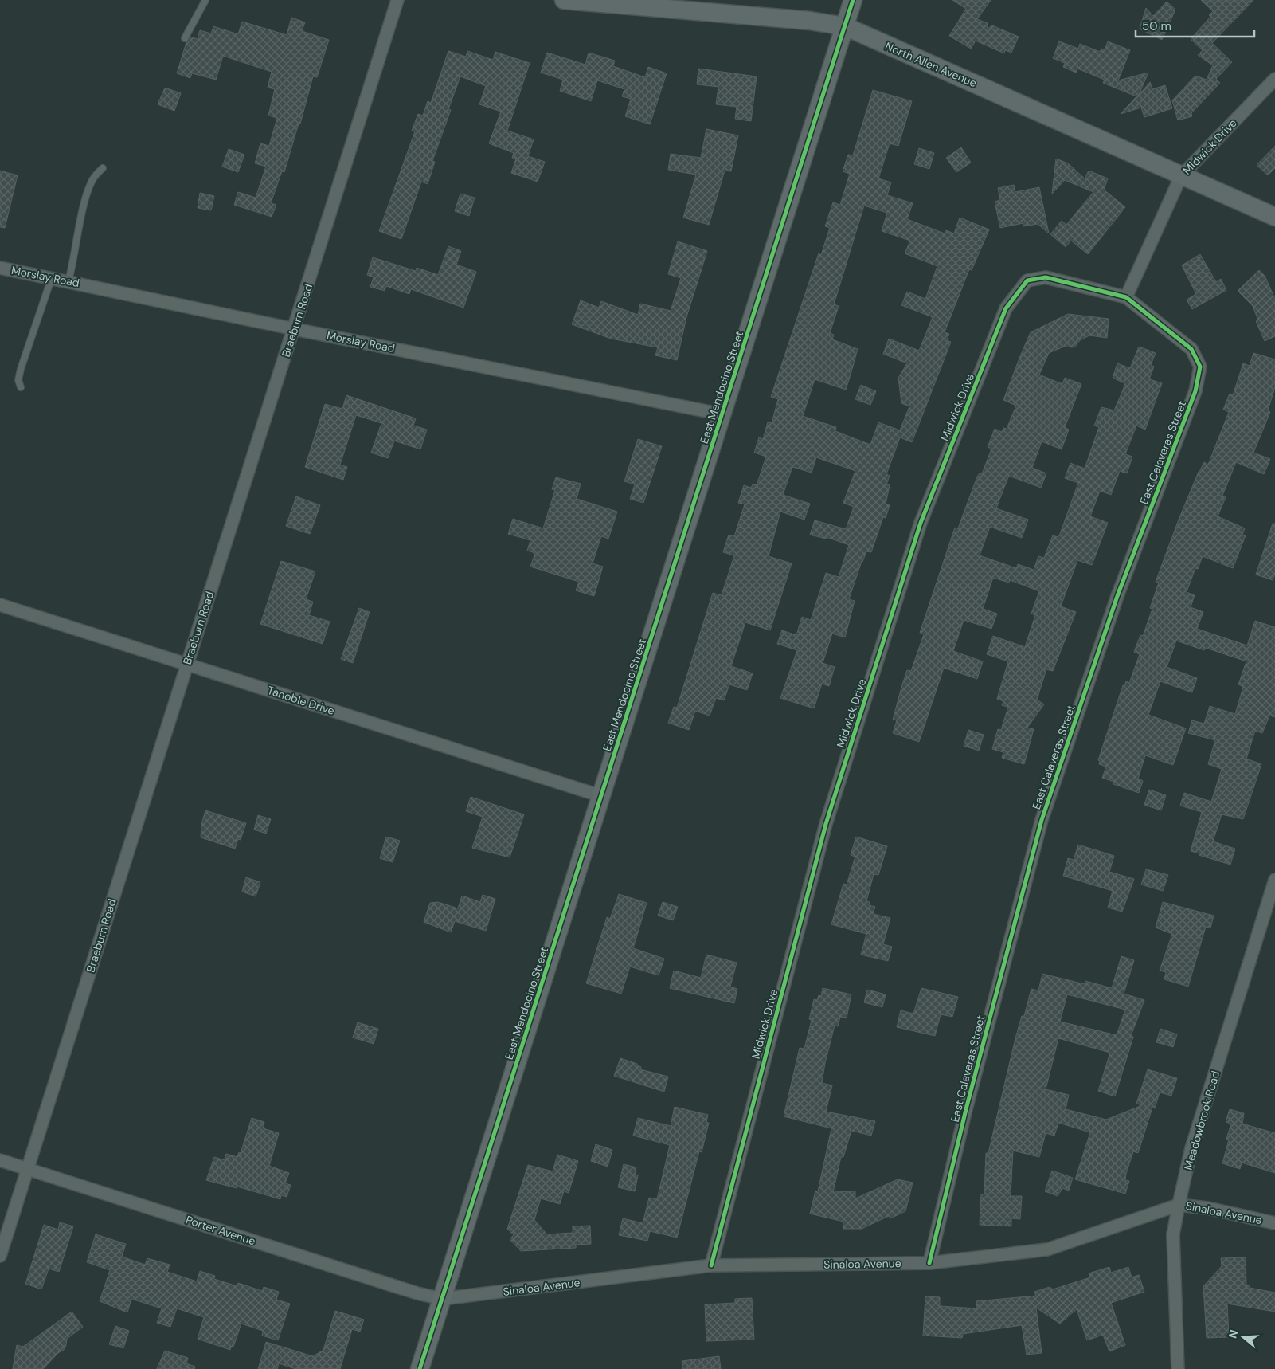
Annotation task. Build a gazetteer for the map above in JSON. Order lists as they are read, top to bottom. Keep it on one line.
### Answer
{"streets":{"street":["North Allen Avenue","Midwick Drive","Morslay Road","Braeburn Road","East Mendocino Street","East Calaveras Street","Tanoble Drive","Meadowbrook Road","Sinaloa Avenue","Porter Avenue"]},"crossings":[["North Allen Avenue","Midwick Drive"],["North Allen Avenue","East Mendocino Street"],["Midwick Drive","East Calaveras Street"],["Midwick Drive","Sinaloa Avenue"],["Morslay Road","Braeburn Road"],["Morslay Road","East Mendocino Street"],["Braeburn Road","Tanoble Drive"],["Braeburn Road","Porter Avenue"],["East Mendocino Street","Tanoble Drive"],["East Mendocino Street","Sinaloa Avenue"],["East Mendocino Street","Porter Avenue"],["East Calaveras Street","Sinaloa Avenue"],["Meadowbrook Road","Sinaloa Avenue"],["Sinaloa Avenue","Porter Avenue"]],"scale_bar":"50 m","north":"left"}
